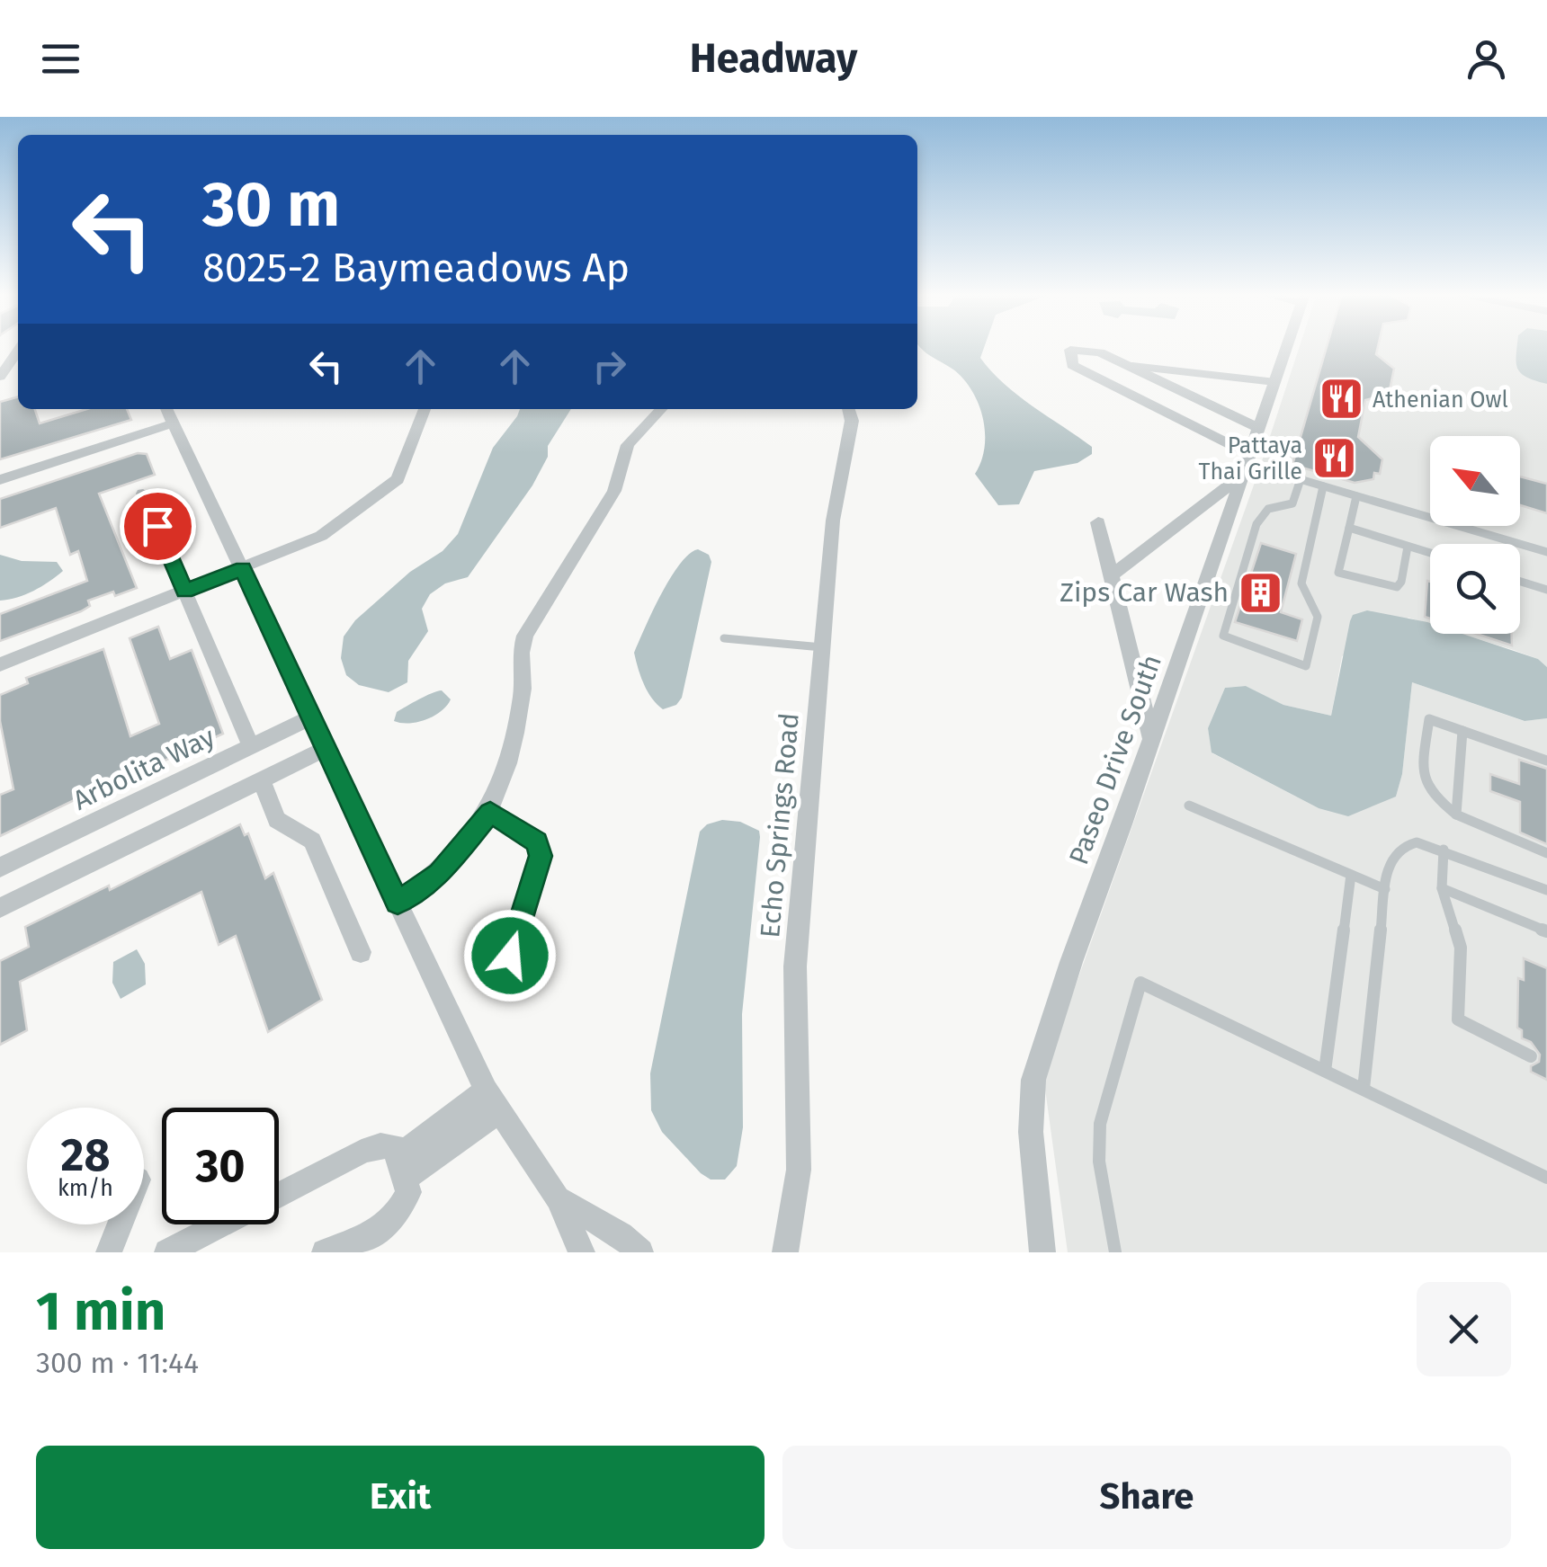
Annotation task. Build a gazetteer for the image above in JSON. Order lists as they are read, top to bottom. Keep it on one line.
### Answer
{"streets":{"street":["Paseo Drive South","Arbolita Way","Echo Springs Road"]},"places":{"restaurant":["Athenian Owl","Pattaya Thai Grille"],"building":["Zips Car Wash"]},"north":"top left","page":{"header":"Headway","turn":["30 m","8025-2 Baymeadows Ap"],"speed":"28 km/h","limit":"30","heading":["1 min","300 m · 11:44"],"buttons":["Exit","Share"]}}
